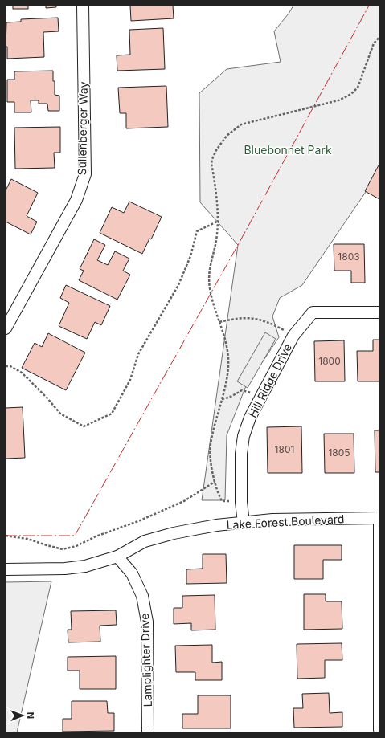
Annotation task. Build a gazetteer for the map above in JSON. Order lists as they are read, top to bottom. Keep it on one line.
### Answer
{"streets":{"street":["Sullenberger Way","Hill Ridge Drive","Lake Forest Boulevard","Lamplighter Drive"]},"crossings":[["Hill Ridge Drive","Lake Forest Boulevard"],["Lake Forest Boulevard","Lamplighter Drive"]],"parks":["Bluebonnet Park"],"house_numbers":["1803","1800","1801","1805"],"north":"right"}
